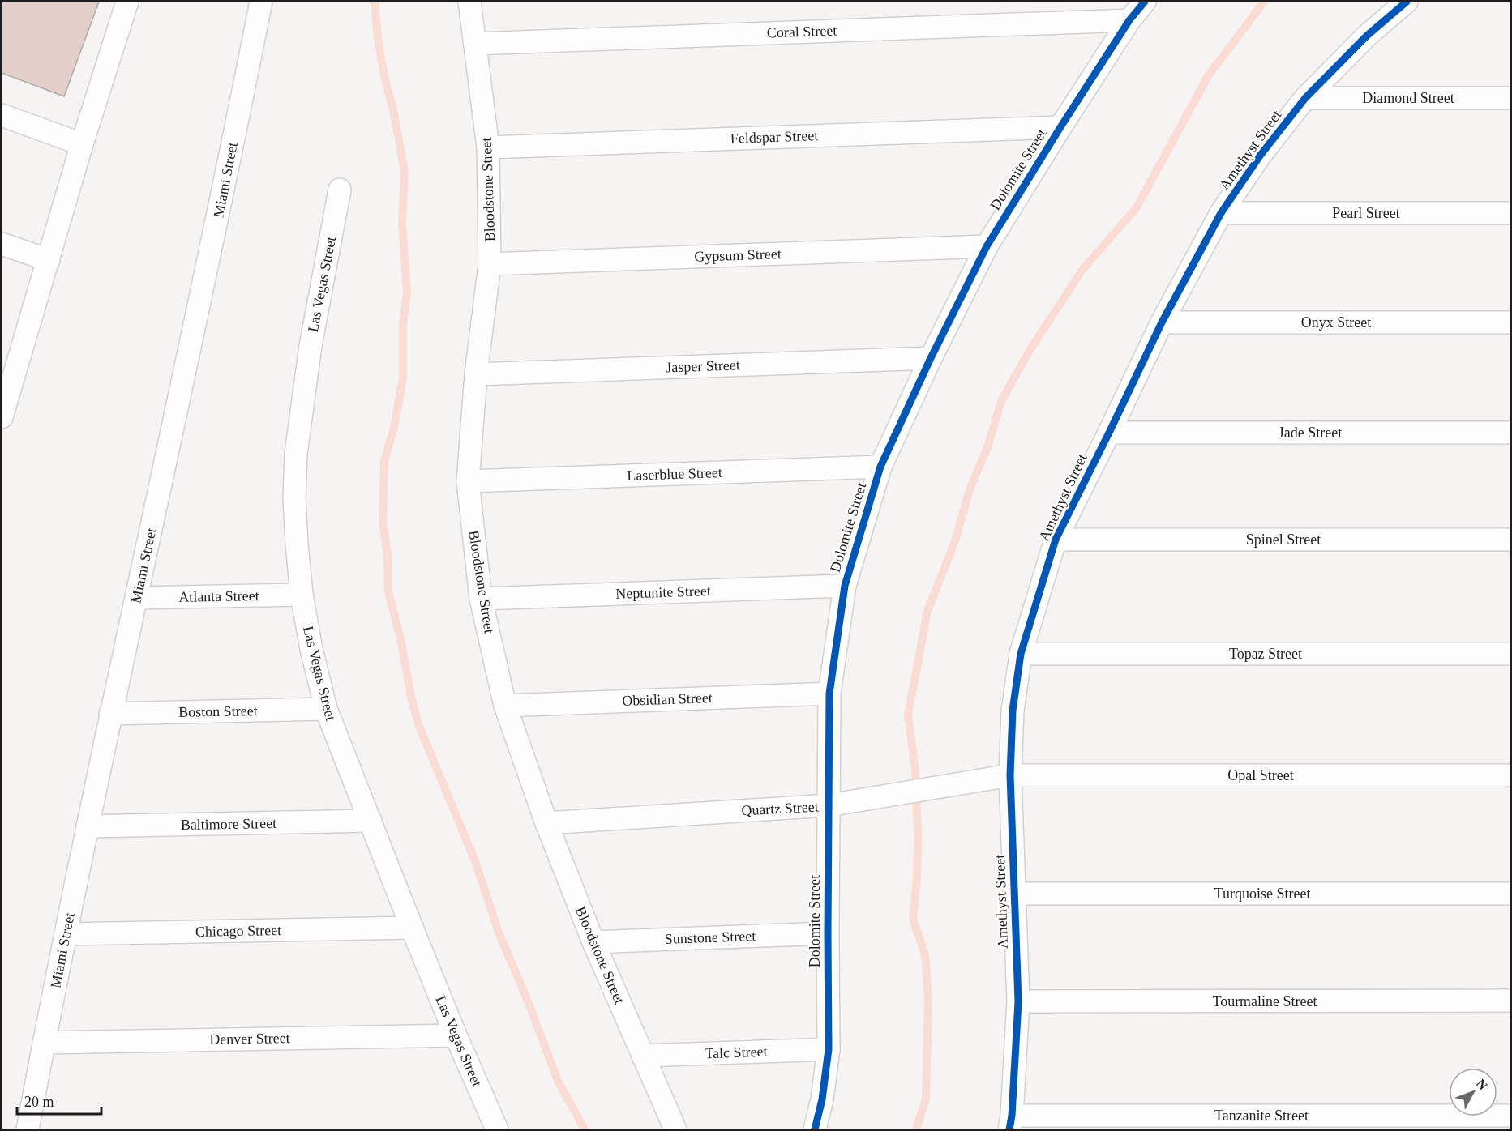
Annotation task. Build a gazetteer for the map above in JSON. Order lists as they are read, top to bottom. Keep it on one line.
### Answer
{"streets":{"street":["Coral Street","Diamond Street","Feldspar Street","Amethyst Street","Dolomite Street","Miami Street","Bloodstone Street","Pearl Street","Gypsum Street","Las Vegas Street","Onyx Street","Jasper Street","Jade Street","Laserblue Street","Spinel Street","Neptunite Street","Atlanta Street","Topaz Street","Obsidian Street","Boston Street","Opal Street","Quartz Street","Baltimore Street","Turquoise Street","Chicago Street","Sunstone Street","Tourmaline Street","Denver Street","Talc Street","Tanzanite Street"]},"crossings":[["Coral Street","Dolomite Street"],["Coral Street","Bloodstone Street"],["Diamond Street","Amethyst Street"],["Feldspar Street","Dolomite Street"],["Feldspar Street","Bloodstone Street"],["Amethyst Street","Pearl Street"],["Amethyst Street","Onyx Street"],["Amethyst Street","Jade Street"],["Amethyst Street","Spinel Street"],["Amethyst Street","Topaz Street"],["Amethyst Street","Opal Street"],["Amethyst Street","Quartz Street"],["Amethyst Street","Turquoise Street"],["Amethyst Street","Tourmaline Street"],["Amethyst Street","Tanzanite Street"],["Dolomite Street","Gypsum Street"],["Dolomite Street","Jasper Street"],["Dolomite Street","Laserblue Street"],["Dolomite Street","Neptunite Street"],["Dolomite Street","Obsidian Street"],["Dolomite Street","Quartz Street"],["Dolomite Street","Sunstone Street"],["Dolomite Street","Talc Street"],["Miami Street","Atlanta Street"],["Miami Street","Boston Street"],["Miami Street","Baltimore Street"],["Miami Street","Chicago Street"],["Miami Street","Denver Street"],["Bloodstone Street","Gypsum Street"],["Bloodstone Street","Jasper Street"],["Bloodstone Street","Laserblue Street"],["Bloodstone Street","Neptunite Street"],["Bloodstone Street","Obsidian Street"],["Bloodstone Street","Quartz Street"],["Bloodstone Street","Sunstone Street"],["Bloodstone Street","Talc Street"],["Las Vegas Street","Atlanta Street"],["Las Vegas Street","Boston Street"],["Las Vegas Street","Baltimore Street"],["Las Vegas Street","Chicago Street"],["Las Vegas Street","Denver Street"],["Opal Street","Quartz Street"]],"scale_bar":"20 m","north":"top right"}
